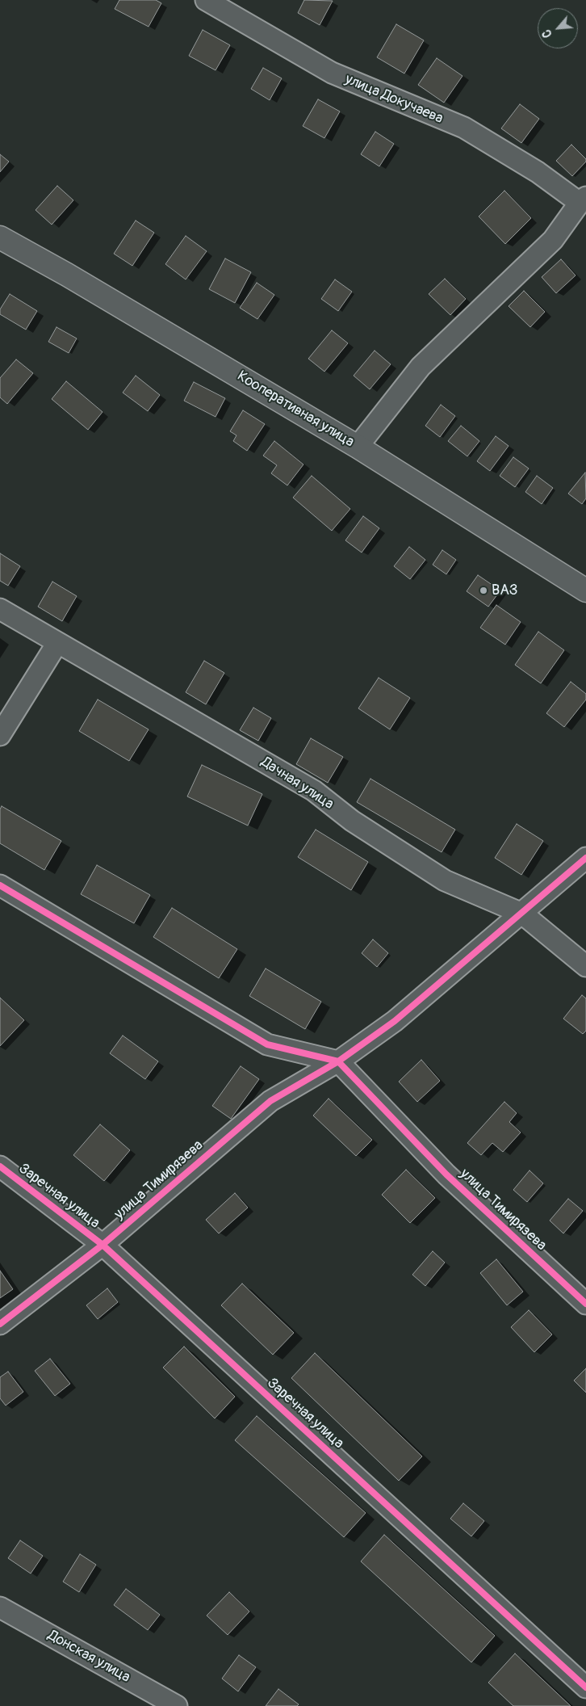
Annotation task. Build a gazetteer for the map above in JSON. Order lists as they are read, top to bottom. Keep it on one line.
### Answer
{"streets":{"street":["улица Докучаева","Кооперативная улица","Дачная улица","улица Тимирязева","Заречная улица","Донская улица"]},"crossings":[["Дачная улица","улица Тимирязева"],["улица Тимирязева","Заречная улица"]],"places":["ВАЗ"],"north":"bottom left"}
